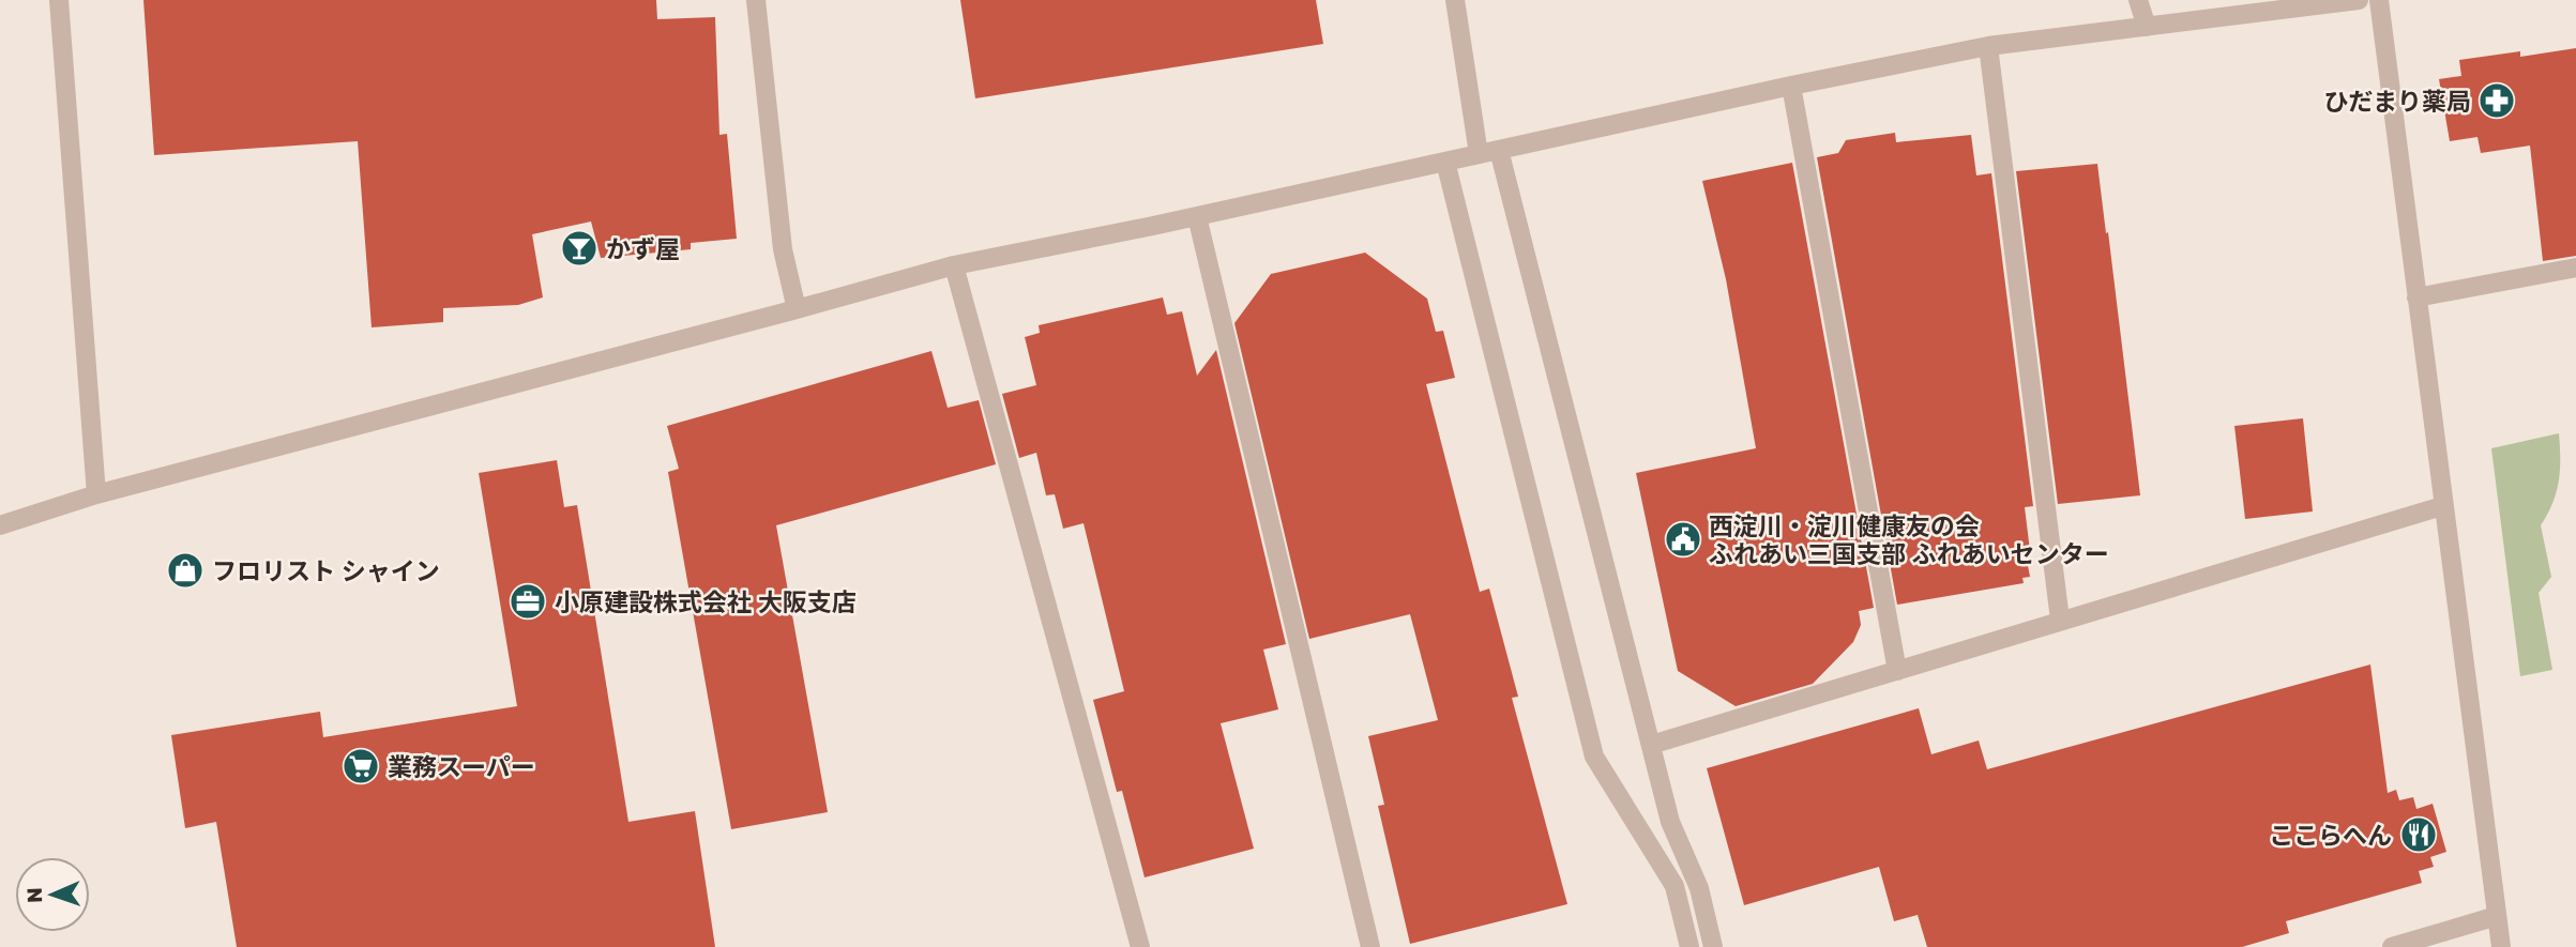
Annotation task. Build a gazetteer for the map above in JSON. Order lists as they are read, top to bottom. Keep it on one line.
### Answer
{"places":{"pharmacy":["ひだまり薬局"],"bar":["かず屋"],"public building":["西淀川・淀川健康友の会 ふれあい三国支部 ふれあいセンター"],"shop":["フロリスト シャイン"],"office":["小原建設株式会社 大阪支店"],"supermarket":["業務スーパー"],"restaurant":["ここらへん"]},"north":"left"}
